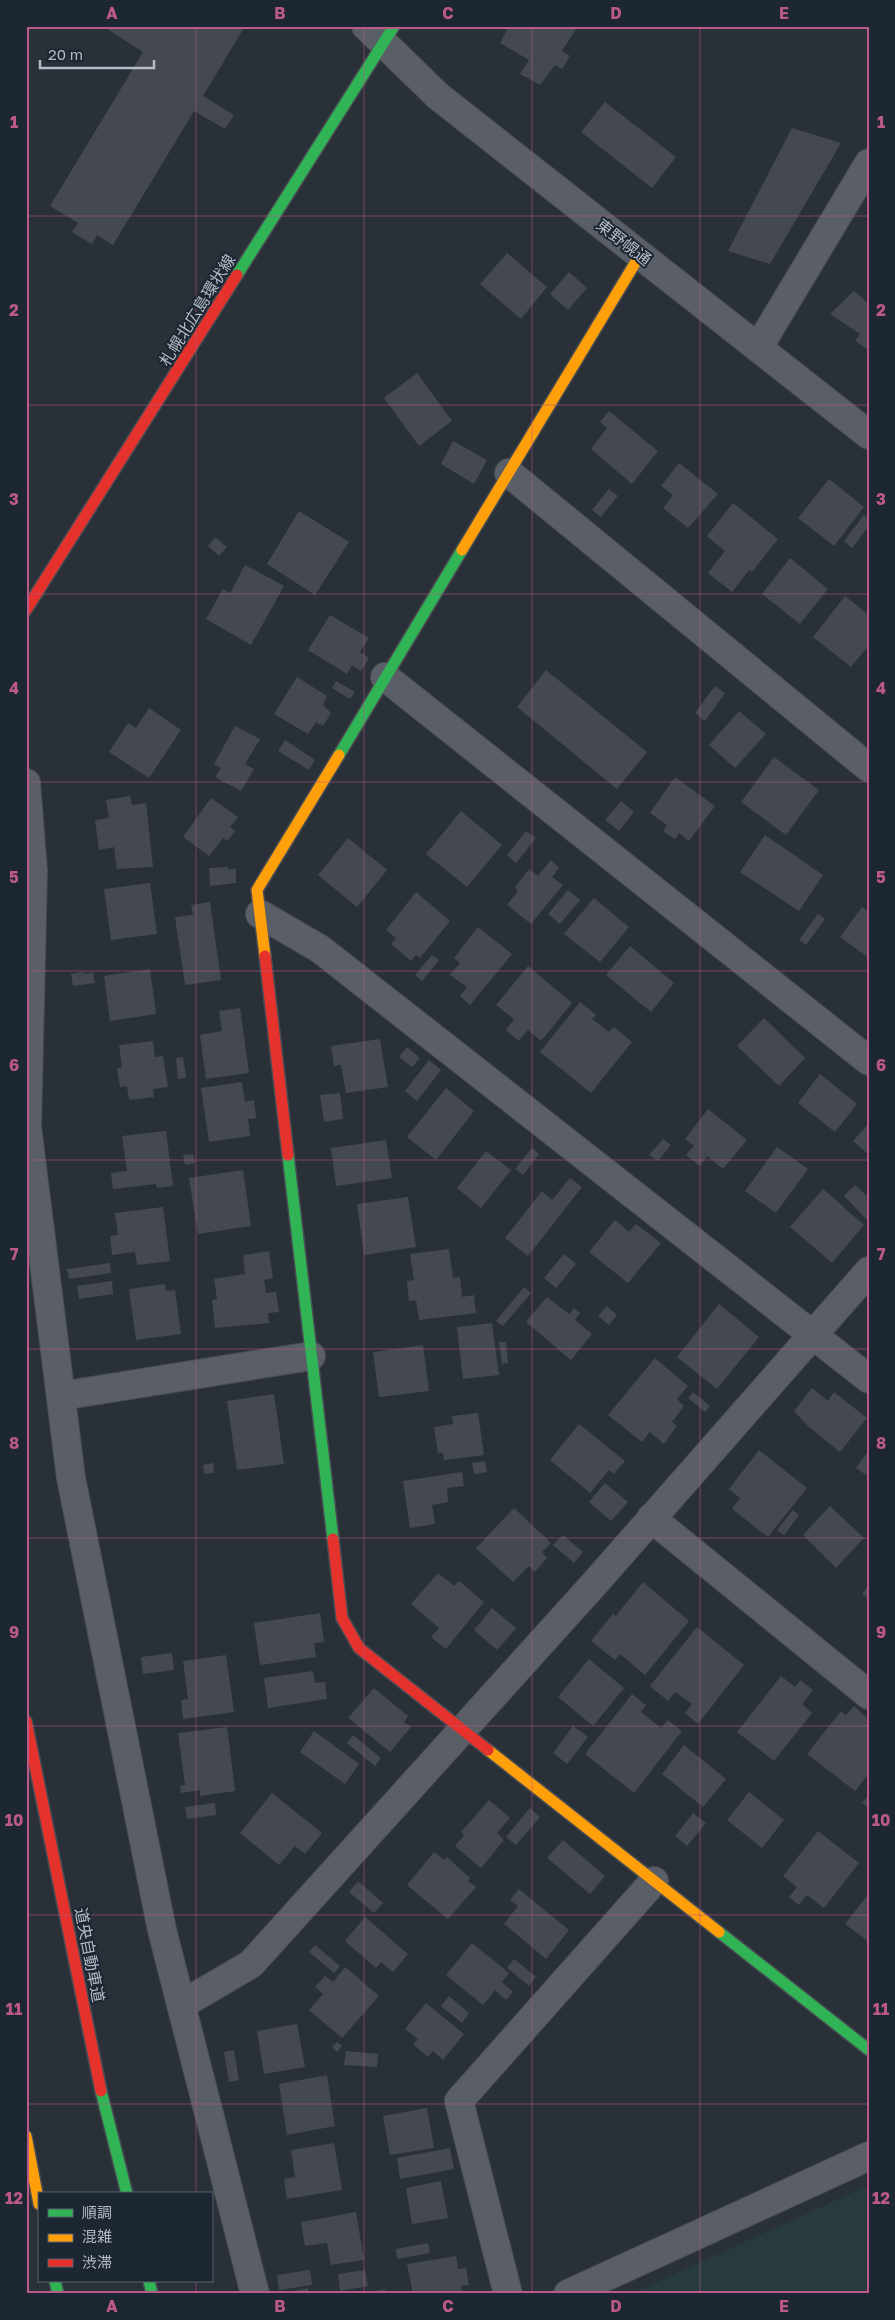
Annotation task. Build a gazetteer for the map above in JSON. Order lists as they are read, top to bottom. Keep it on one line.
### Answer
{"streets":{"main road":["札幌北広島環状線","道央自動車道"],"street":["東野幌通"]},"crossings":[["東野幌通","札幌北広島環状線"]],"legend":["順調","混雑","渋滞"],"scale_bar":"20 m","grid":{"columns":["A","B","C","D","E"],"rows":["1","2","3","4","5","6","7","8","9","10","11","12"]}}
